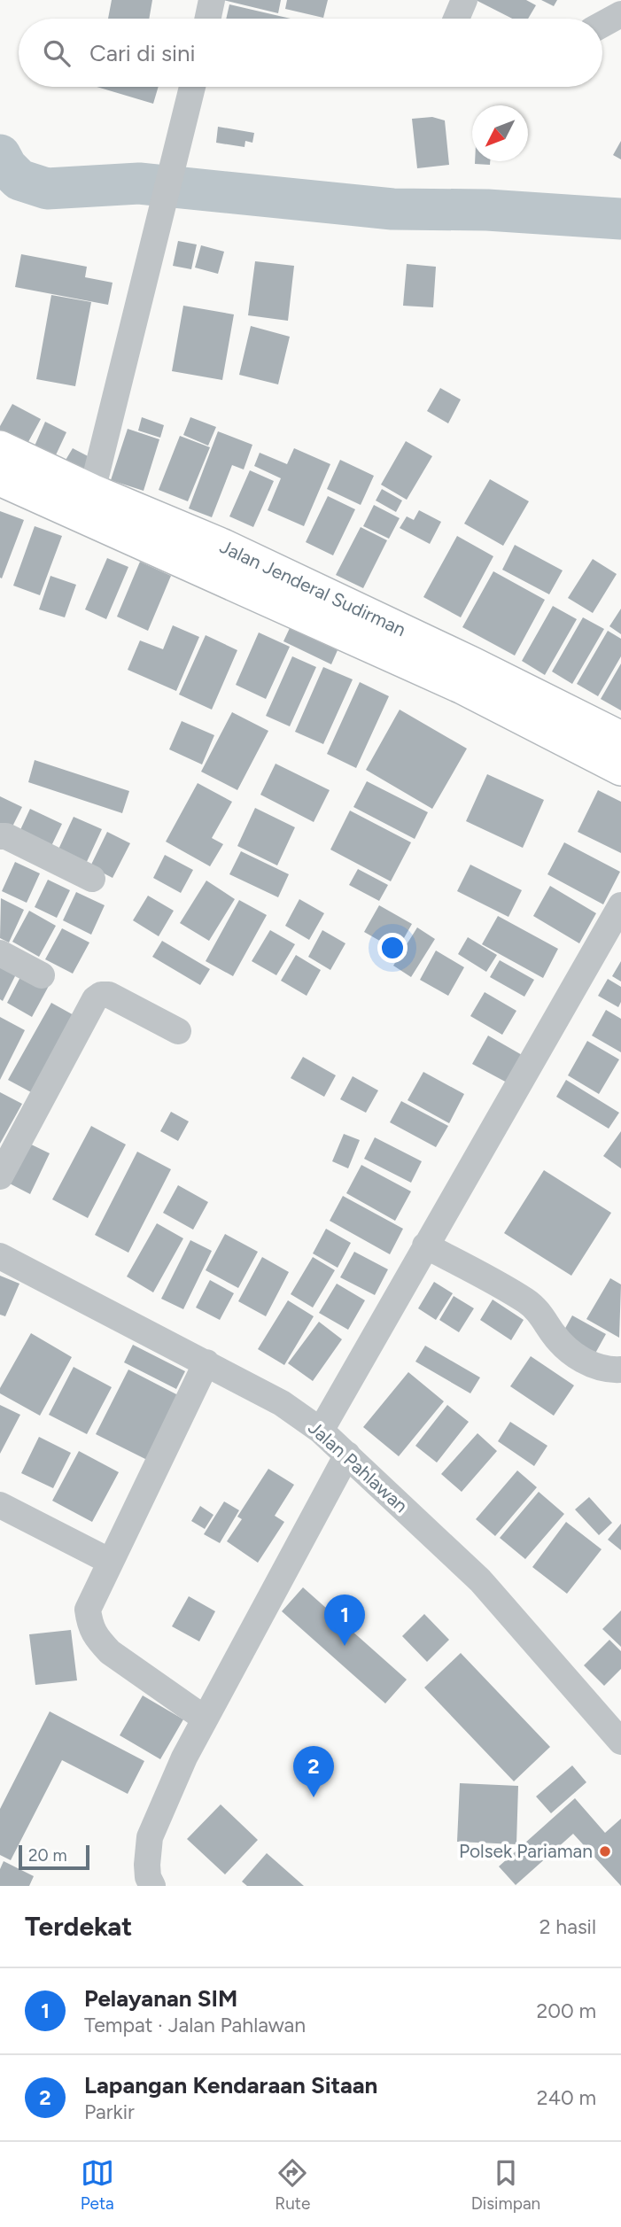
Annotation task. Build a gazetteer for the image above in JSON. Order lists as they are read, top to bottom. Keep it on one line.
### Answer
{"streets":{"main road":["Jalan Jenderal Sudirman"],"street":["Jalan Pahlawan"]},"places":["Polsek Pariaman"],"scale_bar":"20 m","north":"bottom left","page":{"search":"Cari di sini","pins":["1","2"],"scale":"20 m","heading":["Terdekat","2 hasil"],"list":[{"mark":"1","name":"Pelayanan SIM","note":"Tempat · Jalan Pahlawan","value":"200 m"},{"mark":"2","name":"Lapangan Kendaraan Sitaan","note":"Parkir","value":"240 m"}],"nav":["Peta","Rute","Disimpan"]}}
